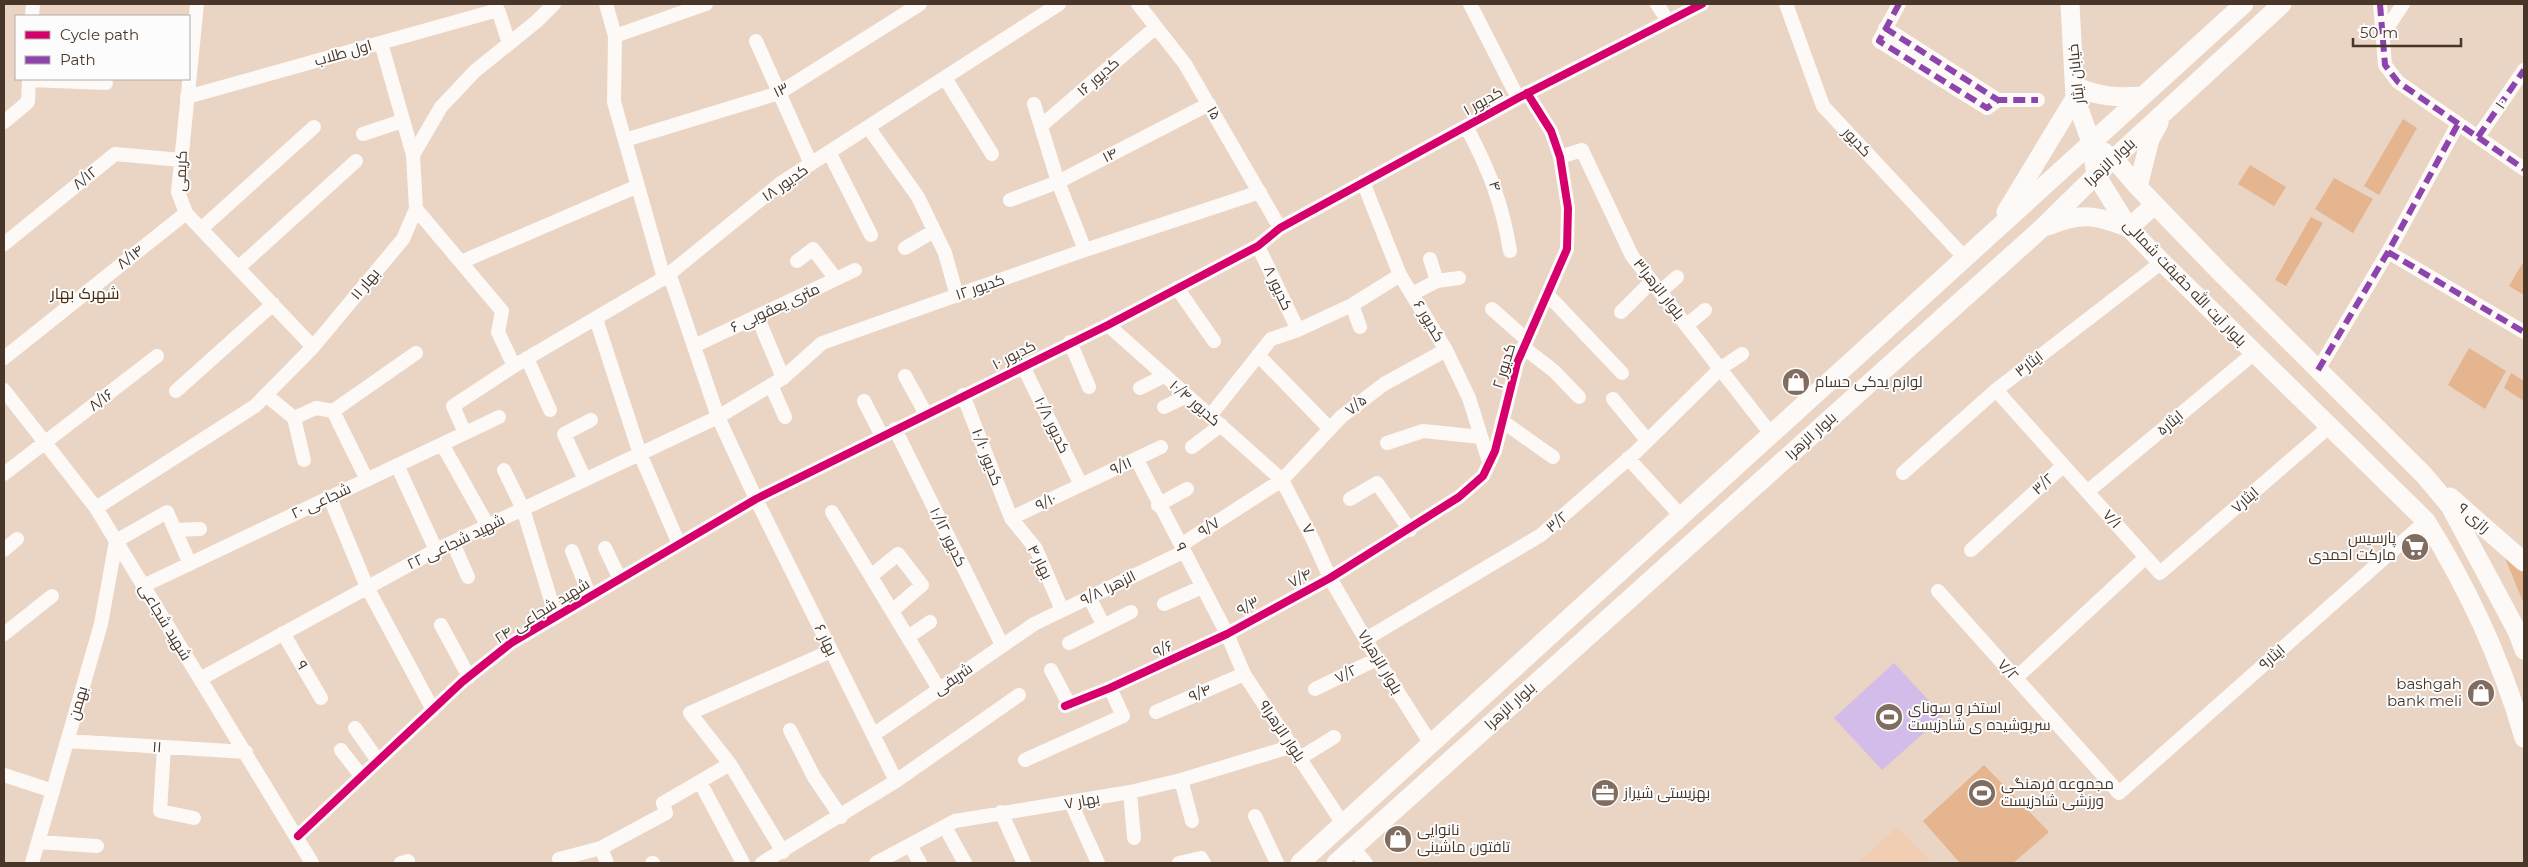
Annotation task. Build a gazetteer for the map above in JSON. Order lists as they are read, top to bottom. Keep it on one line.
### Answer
{"streets":{"main road":["خیابان ایثار","بلوار الزهرا","بلوار آیت الله حقیقت شمالی","رازی ۹"],"street":["اول طلاب","کدیور ۱۶","۱۳","کدیور ۱","۱۰","۱۵","کدیور","۱۴","کریمی","۸/۱۲","کدیور ۱۸","۴","۸/۱۴","بهار ۱۱","کدیور ۱۲","کدیور ۸","بلوار الزهرا۳","۶ متری یعقوبی","کدیور ۶","کدیور ۱۰","ایثار۳","۲ کدیور","۸/۱۶","کدیور ۱۰/۴","۷/۵","ایثار۵","کدیور ۱۰/۸","کدیور ۱۰/۱۰","۹/۱۱","۳/۲","ایثار۷","شجاعی ۲۰","۹/۱۰","۷/۱","۹/۷","۷","کدیور ۱۰/۱۲","شهید شجاعی ۲۲","۹","بهار ۴","۷/۴","الزهرا ۹/۸","۹/۳","شهید شجاعی ۲۴","شهید شجاعی","بهار ۶","۹/۶","ایثار۹","بلوار الزهرا۷","۷/۲","شریفی","۹/۴","بهمن","بلوار الزهرا۹","۱۱","بهار ۷"]},"crossings":[["اول طلاب","کریمی"],["اول طلاب","بهار ۱۱"],["خیابان ایثار","بلوار الزهرا"],["خیابان ایثار","بلوار آیت الله حقیقت شمالی"],["کدیور ۱۶","۱۵"],["۱۳","بهار ۶"],["کدیور ۱","۱۵"],["کدیور ۱","۴"],["کدیور ۱","کدیور ۶"],["کدیور ۱","کدیور ۱۰"],["کدیور ۱","۲ کدیور"],["۱۵","۱۴"],["۱۵","کدیور ۱۲"],["۱۵","کدیور ۱۰"],["کدیور","بلوار الزهرا"],["بلوار الزهرا","بلوار آیت الله حقیقت شمالی"],["بلوار الزهرا","بلوار الزهرا۳"],["بلوار الزهرا","بلوار الزهرا۷"],["بلوار الزهرا","بلوار الزهرا۹"],["کریمی","۸/۱۲"],["کریمی","۸/۱۴"],["کریمی","بهار ۱۱"],["کدیور ۱۸","شجاعی ۲۰"],["کدیور ۱۸","بهار ۶"],["بلوار آیت الله حقیقت شمالی","ایثار۳"],["بلوار آیت الله حقیقت شمالی","ایثار۵"],["بلوار آیت الله حقیقت شمالی","ایثار۷"],["بلوار آیت الله حقیقت شمالی","ایثار۹"],["بهار ۱۱","شهید شجاعی"],["کدیور ۱۲","شهید شجاعی ۲۲"],["کدیور ۱۲","بهار ۶"],["کدیور ۸","کدیور ۱۰"],["بلوار الزهرا۳","۲ کدیور"],["بلوار الزهرا۳","۳/۲"],["۶ متری یعقوبی","بهار ۶"],["کدیور ۶","۲ کدیور"],["کدیور ۶","۷/۵"],["کدیور ۱۰","کدیور ۱۰/۴"],["کدیور ۱۰","کدیور ۱۰/۸"],["کدیور ۱۰","کدیور ۱۰/۱۰"],["کدیور ۱۰","کدیور ۱۰/۱۲"],["کدیور ۱۰","شهید شجاعی ۲۴"],["کدیور ۱۰","بهار ۶"],["ایثار۳","۳/۲"],["۲ کدیور","۷"],["۲ کدیور","۷/۴"],["۲ کدیور","بلوار الزهرا۷"],["۸/۱۶","شهید شجاعی"],["کدیور ۱۰/۴","۷/۵"],["کدیور ۱۰/۴","۹/۷"],["کدیور ۱۰/۴","۷"],["۷/۵","۹/۷"],["۷/۵","۷"],["ایثار۵","۷/۱"],["کدیور ۱۰/۸","۹/۱۱"],["کدیور ۱۰/۸","۹/۱۰"],["کدیور ۱۰/۱۰","۹/۱۰"],["کدیور ۱۰/۱۰","بهار ۴"],["۹/۱۱","۹/۱۰"],["۹/۱۱","۹"],["۳/۲","۷/۱"],["۳/۲","بلوار الزهرا۷"],["ایثار۷","۷/۱"],["شجاعی ۲۰","شهید شجاعی"],["۹/۱۰","بهار ۴"],["۹/۷","۷"],["۹/۷","۹"],["۹/۷","الزهرا ۹/۸"],["۷","۷/۴"],["۷","بلوار الزهرا۷"],["کدیور ۱۰/۱۲","شریفی"],["شهید شجاعی ۲۲","۹"],["شهید شجاعی ۲۲","شهید شجاعی"],["شهید شجاعی ۲۲","بهار ۶"],["۹","الزهرا ۹/۸"],["۹","۹/۳"],["۹","۹/۶"],["۹","بلوار الزهرا۹"],["بهار ۴","الزهرا ۹/۸"],["۷/۴","۹/۳"],["۷/۴","بلوار الزهرا۷"],["الزهرا ۹/۸","شریفی"],["۹/۳","۹/۶"],["۹/۳","بلوار الزهرا۹"],["شهید شجاعی ۲۴","شهید شجاعی"],["شهید شجاعی ۲۴","بهار ۶"],["شهید شجاعی","بهمن"],["شهید شجاعی","۱۱"],["بهار ۶","شریفی"],["۹/۶","بلوار الزهرا۹"],["ایثار۹","۷/۲"],["بلوار الزهرا۷","۷/۲"],["۹/۴","بلوار الزهرا۹"],["بهمن","۱۱"],["بلوار الزهرا۹","بهار ۷"]],"districts":["شهرک بهار"],"places":{"shop":["لوازم یدکی حسام","bashgah bank meli","نانوایی تافتون ماشینی"],"supermarket":["پارسیس مارکت احمدی"],"sports":["استخر و سونای سرپوشیده ی شادزیست","مجموعه فرهنگی ورزشی شادزیست"],"office":["بهزیستی شیراز"]},"legend":["Cycle path","Path"],"scale_bar":"50 m"}
